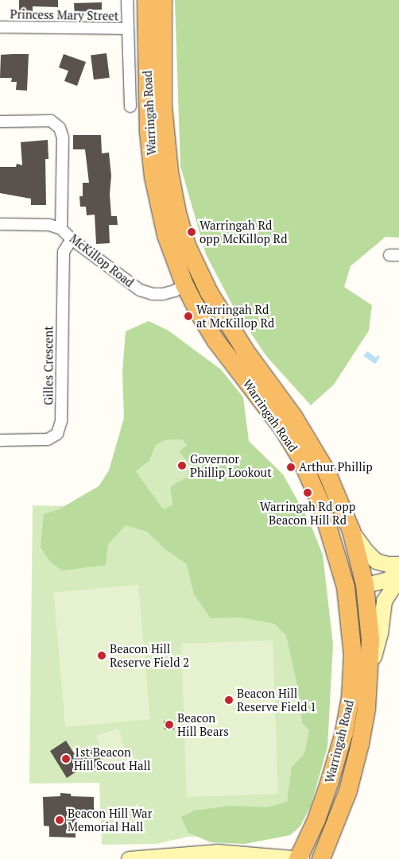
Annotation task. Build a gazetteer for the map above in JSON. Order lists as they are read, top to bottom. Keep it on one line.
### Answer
{"streets":{"highway":["Warringah Road","McKillop Road"],"street":["Princess Mary Street","Gilles Crescent"]},"crossings":[["Princess Mary Street","Warringah Road"],["Warringah Road","McKillop Road"],["McKillop Road","Gilles Crescent"]],"places":["Warringah Rd opp McKillop Rd","Warringah Rd at McKillop Rd","Governor Phillip Lookout","Arthur Phillip","Warringah Rd opp Beacon Hill Rd","Beacon Hill Reserve Field 2","Beacon Hill Reserve Field 1","Beacon Hill Bears","1st Beacon Hill Scout Hall","Beacon Hill War Memorial Hall"]}
